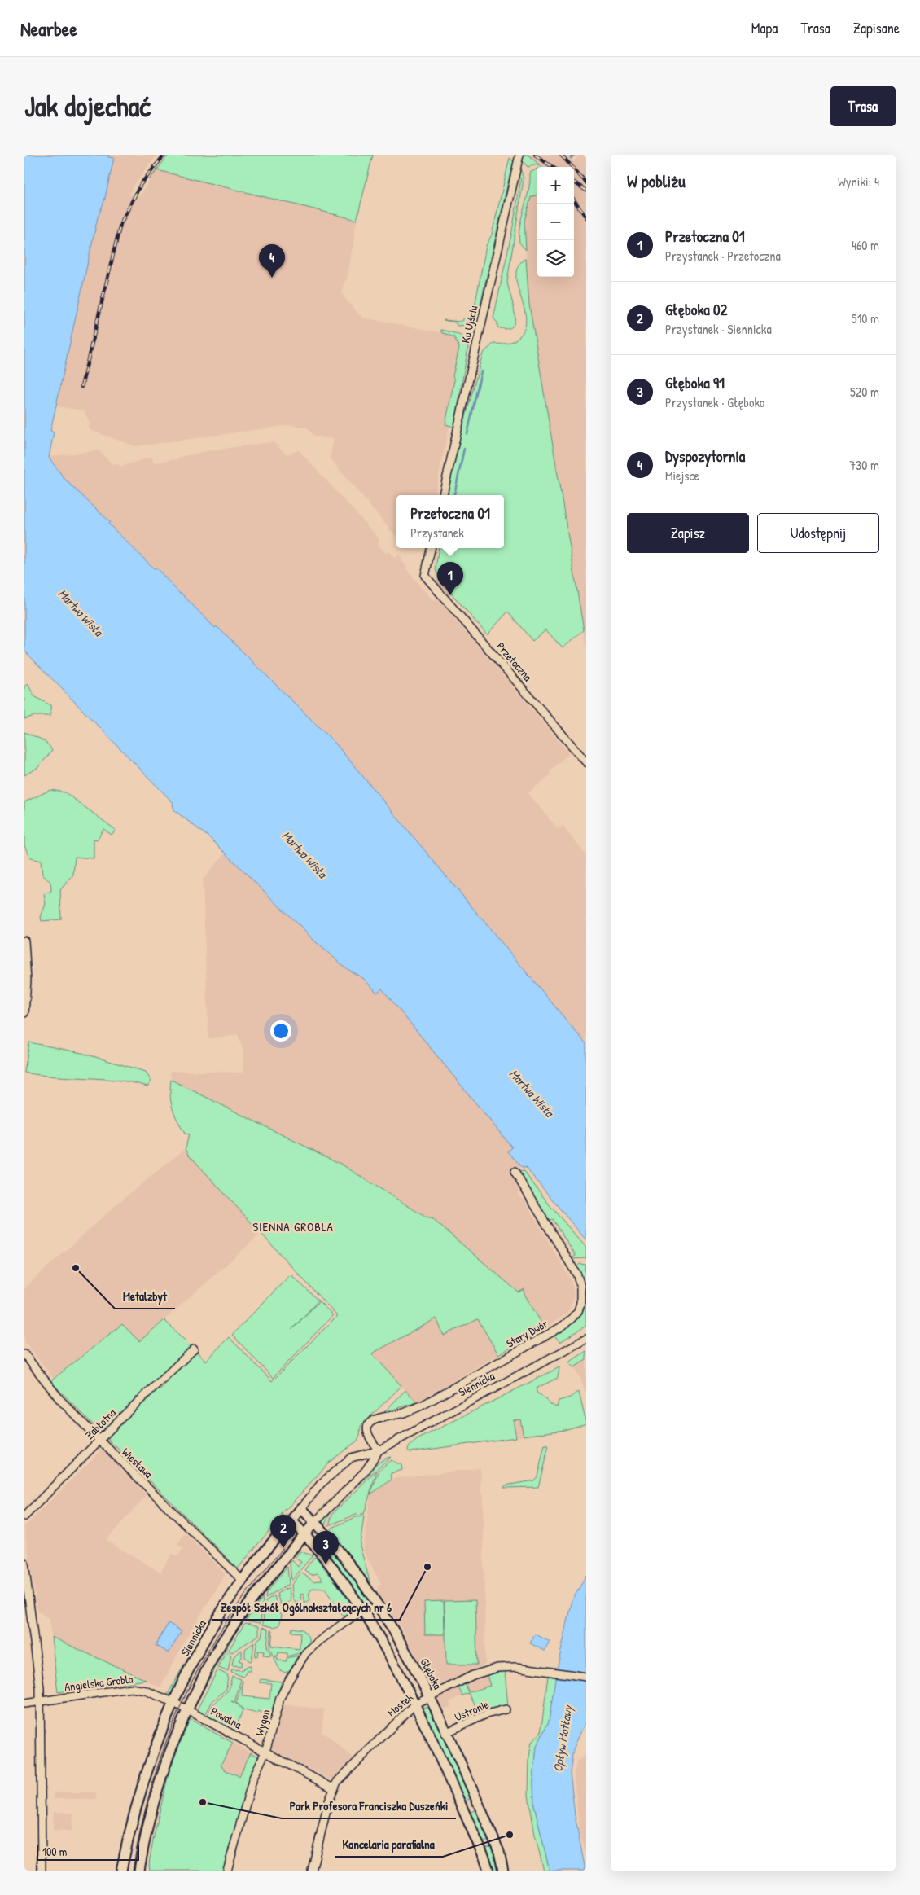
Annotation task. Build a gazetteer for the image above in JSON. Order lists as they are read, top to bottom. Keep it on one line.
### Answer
{"streets":{"street":["Ku Ujściu","Przetoczna","Stary Dwór","Siennicka","Zabłotna","Wiesława","Głęboka","Angielska Grobla","Mostek","Ustronie","Powalna","Wygon"]},"crossings":[["Stary Dwór","Siennicka"],["Siennicka","Wiesława"],["Siennicka","Głęboka"],["Siennicka","Angielska Grobla"],["Siennicka","Powalna"],["Zabłotna","Wiesława"],["Głęboka","Mostek"],["Głęboka","Ustronie"],["Angielska Grobla","Powalna"],["Mostek","Powalna"],["Powalna","Wygon"]],"districts":["SIENNA GROBLA"],"water":["Martwa Wisła","Opływ Motławy"],"places":["Metalzbyt","Zespół Szkół Ogólnokształcących nr 6","Park Profesora Franciszka Duszeńki","Kancelaria parafialna"],"scale_bar":"100 m","page":{"header":"Nearbee","nav":["Mapa","Trasa","Zapisane"],"buttons":["Trasa",["Zapisz","Udostępnij"]],"title":"Jak dojechać","heading":["W pobliżu","Wyniki: 4"],"map_buttons":["+","−"],"list":[{"mark":"1","name":"Przetoczna 01","note":"Przystanek · Przetoczna","value":"460 m"},{"mark":"2","name":"Głęboka 02","note":"Przystanek · Siennicka","value":"510 m"},{"mark":"3","name":"Głęboka 91","note":"Przystanek · Głęboka","value":"520 m"},{"mark":"4","name":"Dyspozytornia","note":"Miejsce","value":"730 m"}],"pins":["4","1","2","3"],"popup":["Przetoczna 01","Przystanek"],"scale":"100 m"}}
